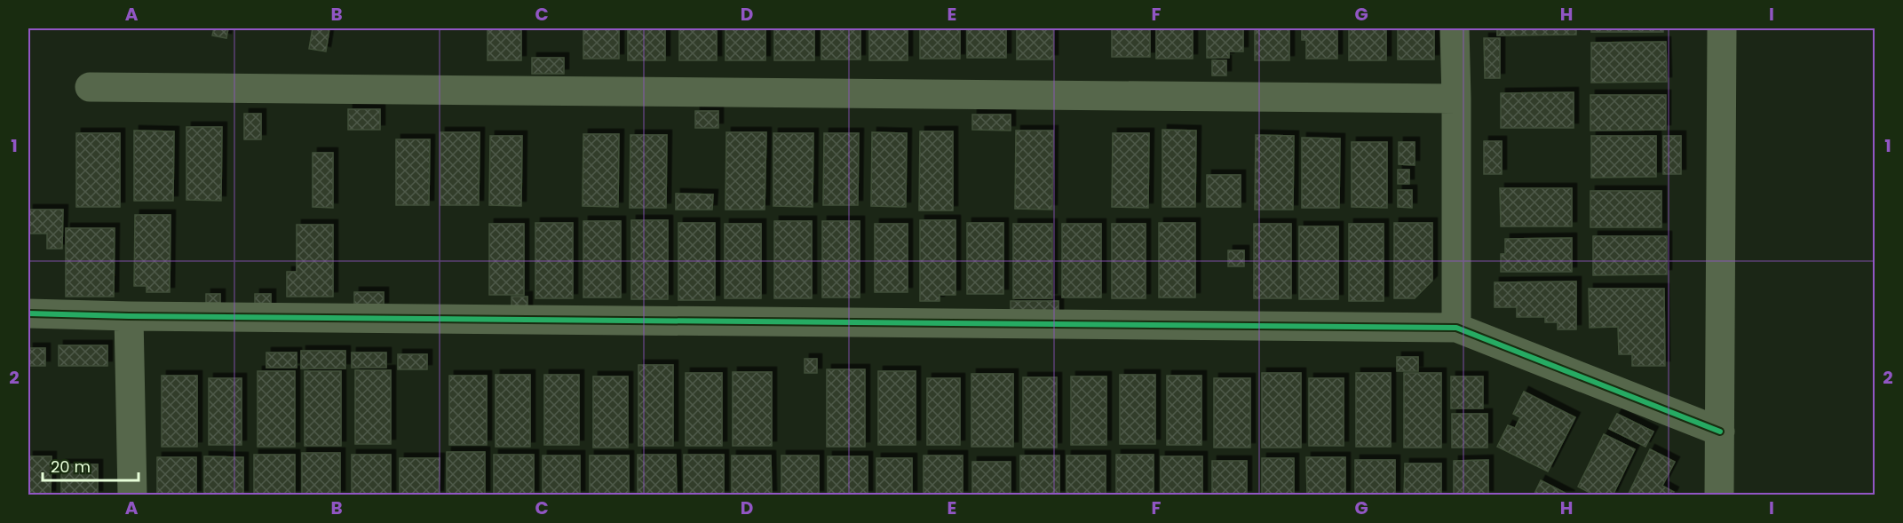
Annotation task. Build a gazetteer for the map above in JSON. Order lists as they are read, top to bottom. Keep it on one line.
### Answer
{"scale_bar":"20 m","grid":{"columns":["A","B","C","D","E","F","G","H","I"],"rows":["1","2"]}}
